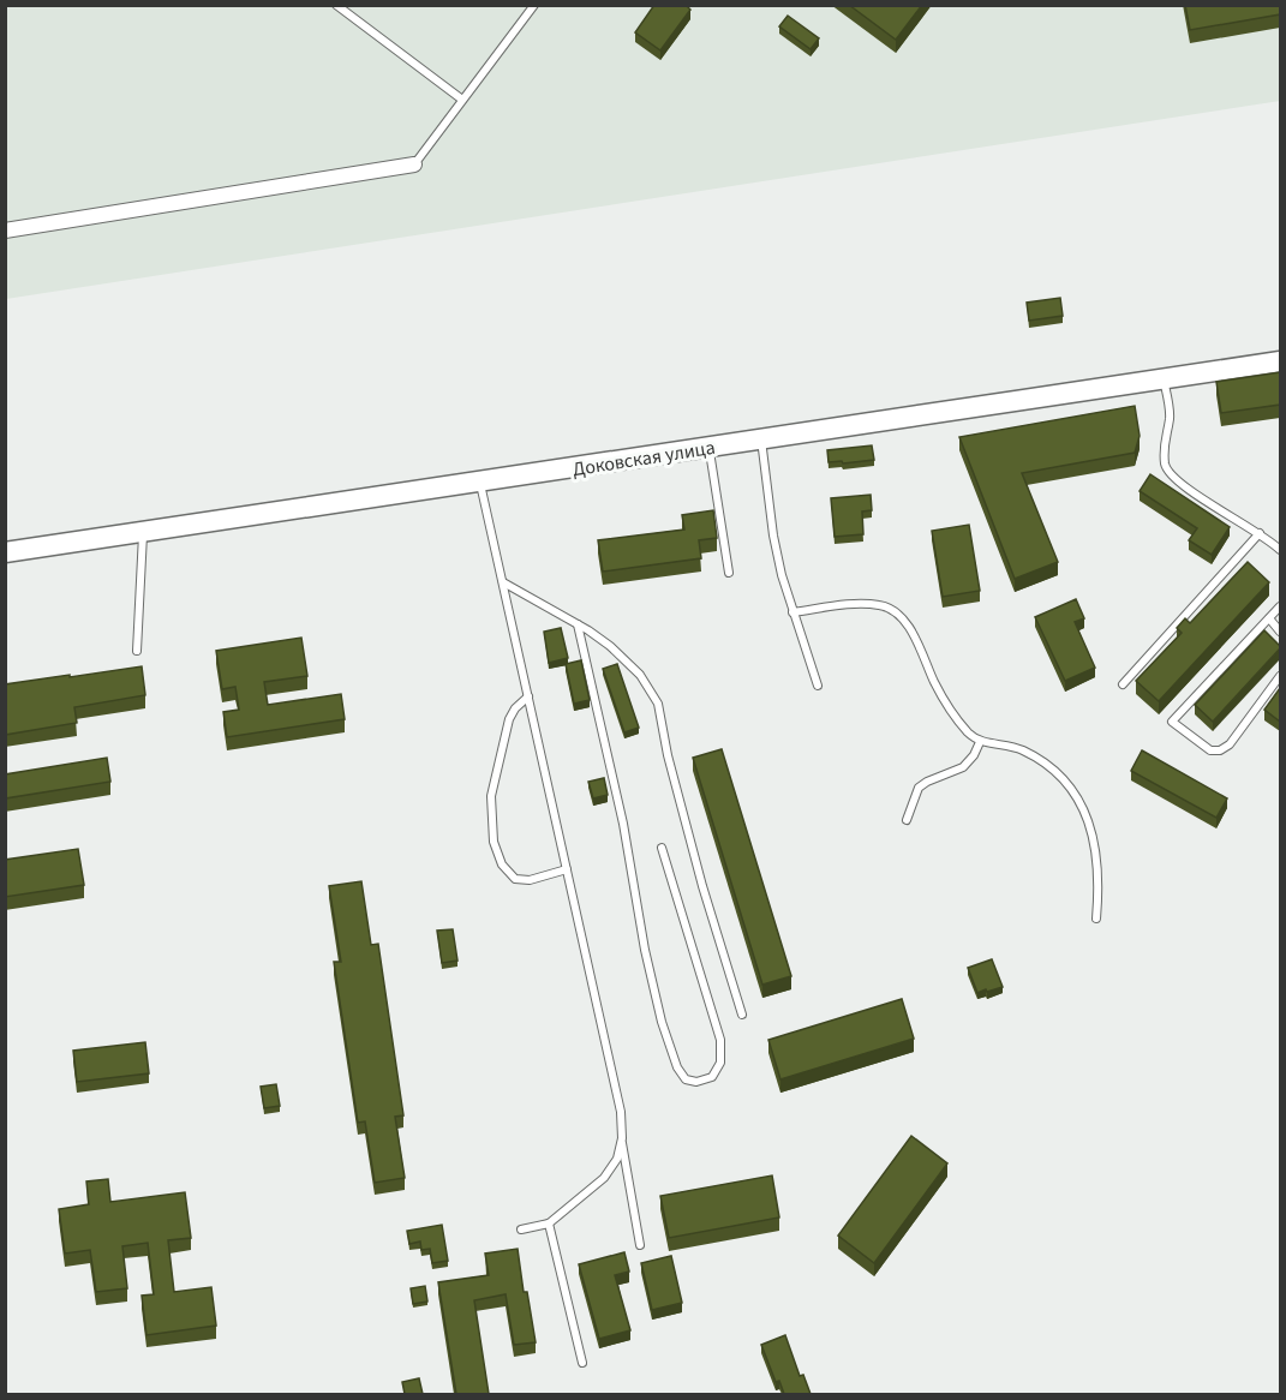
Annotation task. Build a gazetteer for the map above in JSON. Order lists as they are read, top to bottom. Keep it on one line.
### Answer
{"streets":{"street":["Доковская улица"]}}
